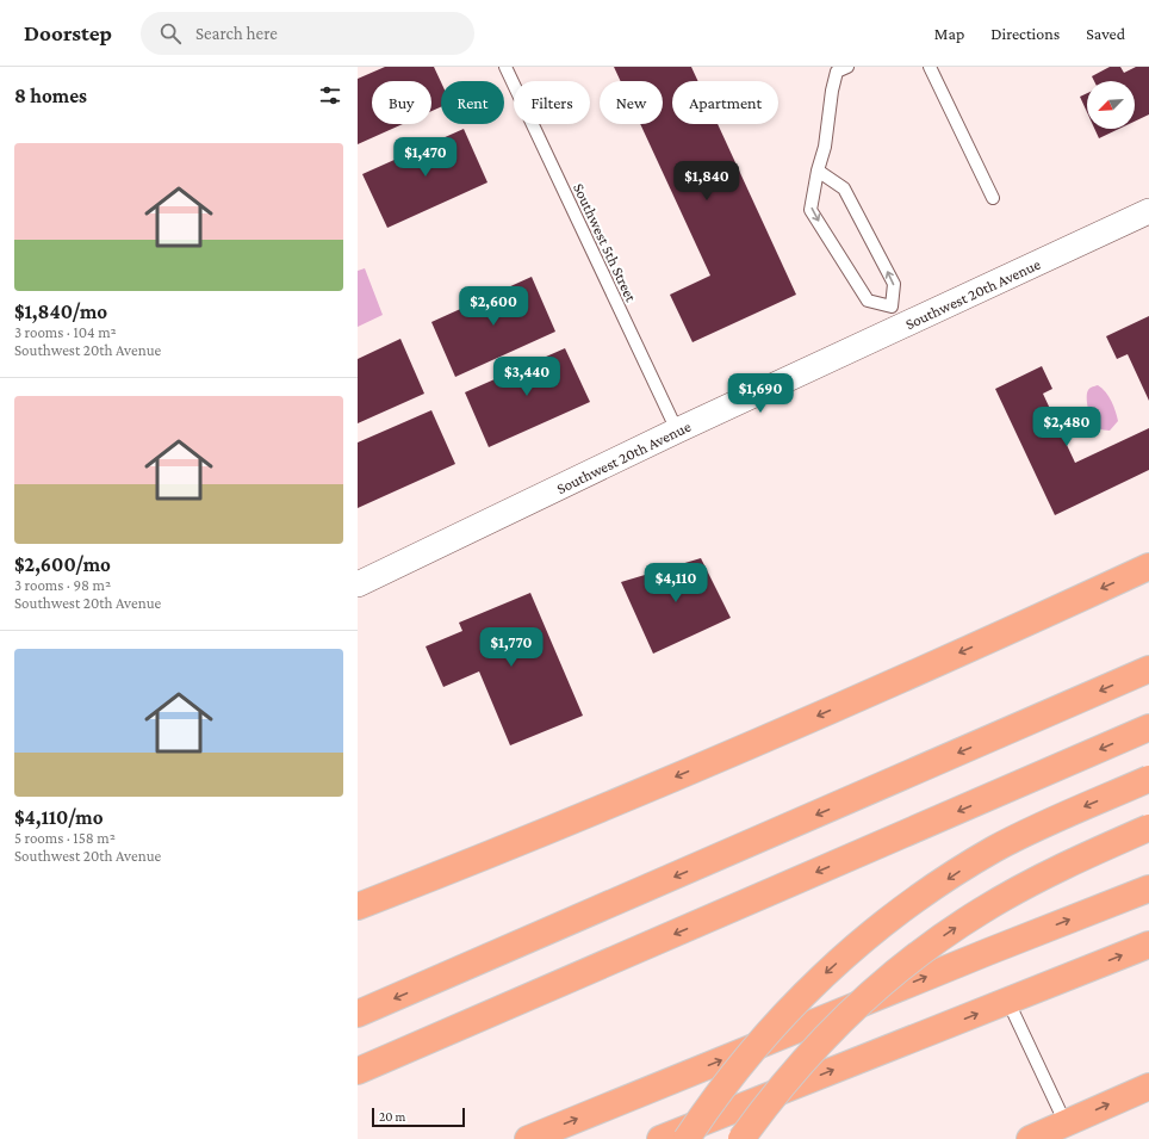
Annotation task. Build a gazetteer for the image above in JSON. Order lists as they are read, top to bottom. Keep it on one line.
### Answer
{"streets":{"street":["Southwest 20th Avenue"],"lane":["Southwest 5th Street"]},"crossings":[["Southwest 5th Street","Southwest 20th Avenue"]],"scale_bar":"20 m","north":"bottom left","page":{"header":"Doorstep","search":"Search here","nav":["Map","Directions","Saved"],"heading":"8 homes","chip":["Buy","Rent","Filters","New","Apartment"],"list":[{"name":"$1,840/mo","note":"3 rooms · 104 m² · Southwest 20th Avenue"},{"name":"$2,600/mo","note":"3 rooms · 98 m² · Southwest 20th Avenue"},{"name":"$4,110/mo","note":"5 rooms · 158 m² · Southwest 20th Avenue"}],"price":["$1,470","$1,840","$2,600","$3,440","$1,690","$2,480","$4,110","$1,770"],"scale":"20 m"}}
